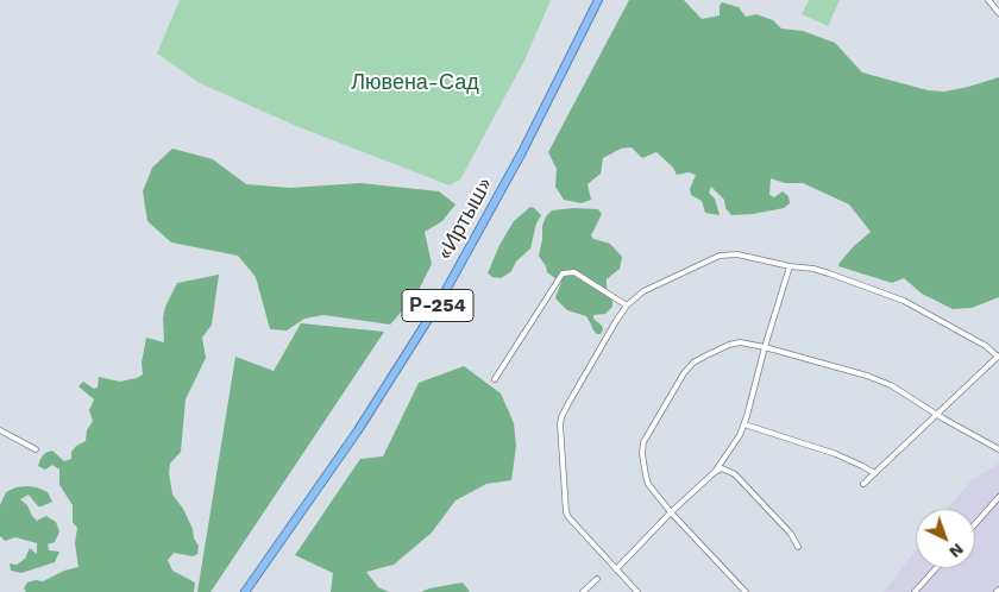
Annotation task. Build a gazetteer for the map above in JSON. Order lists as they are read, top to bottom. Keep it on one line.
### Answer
{"streets":{"highway":["«Иртыш»","Р-254"]},"parks":["Лювена-Сад"],"north":"bottom right"}
